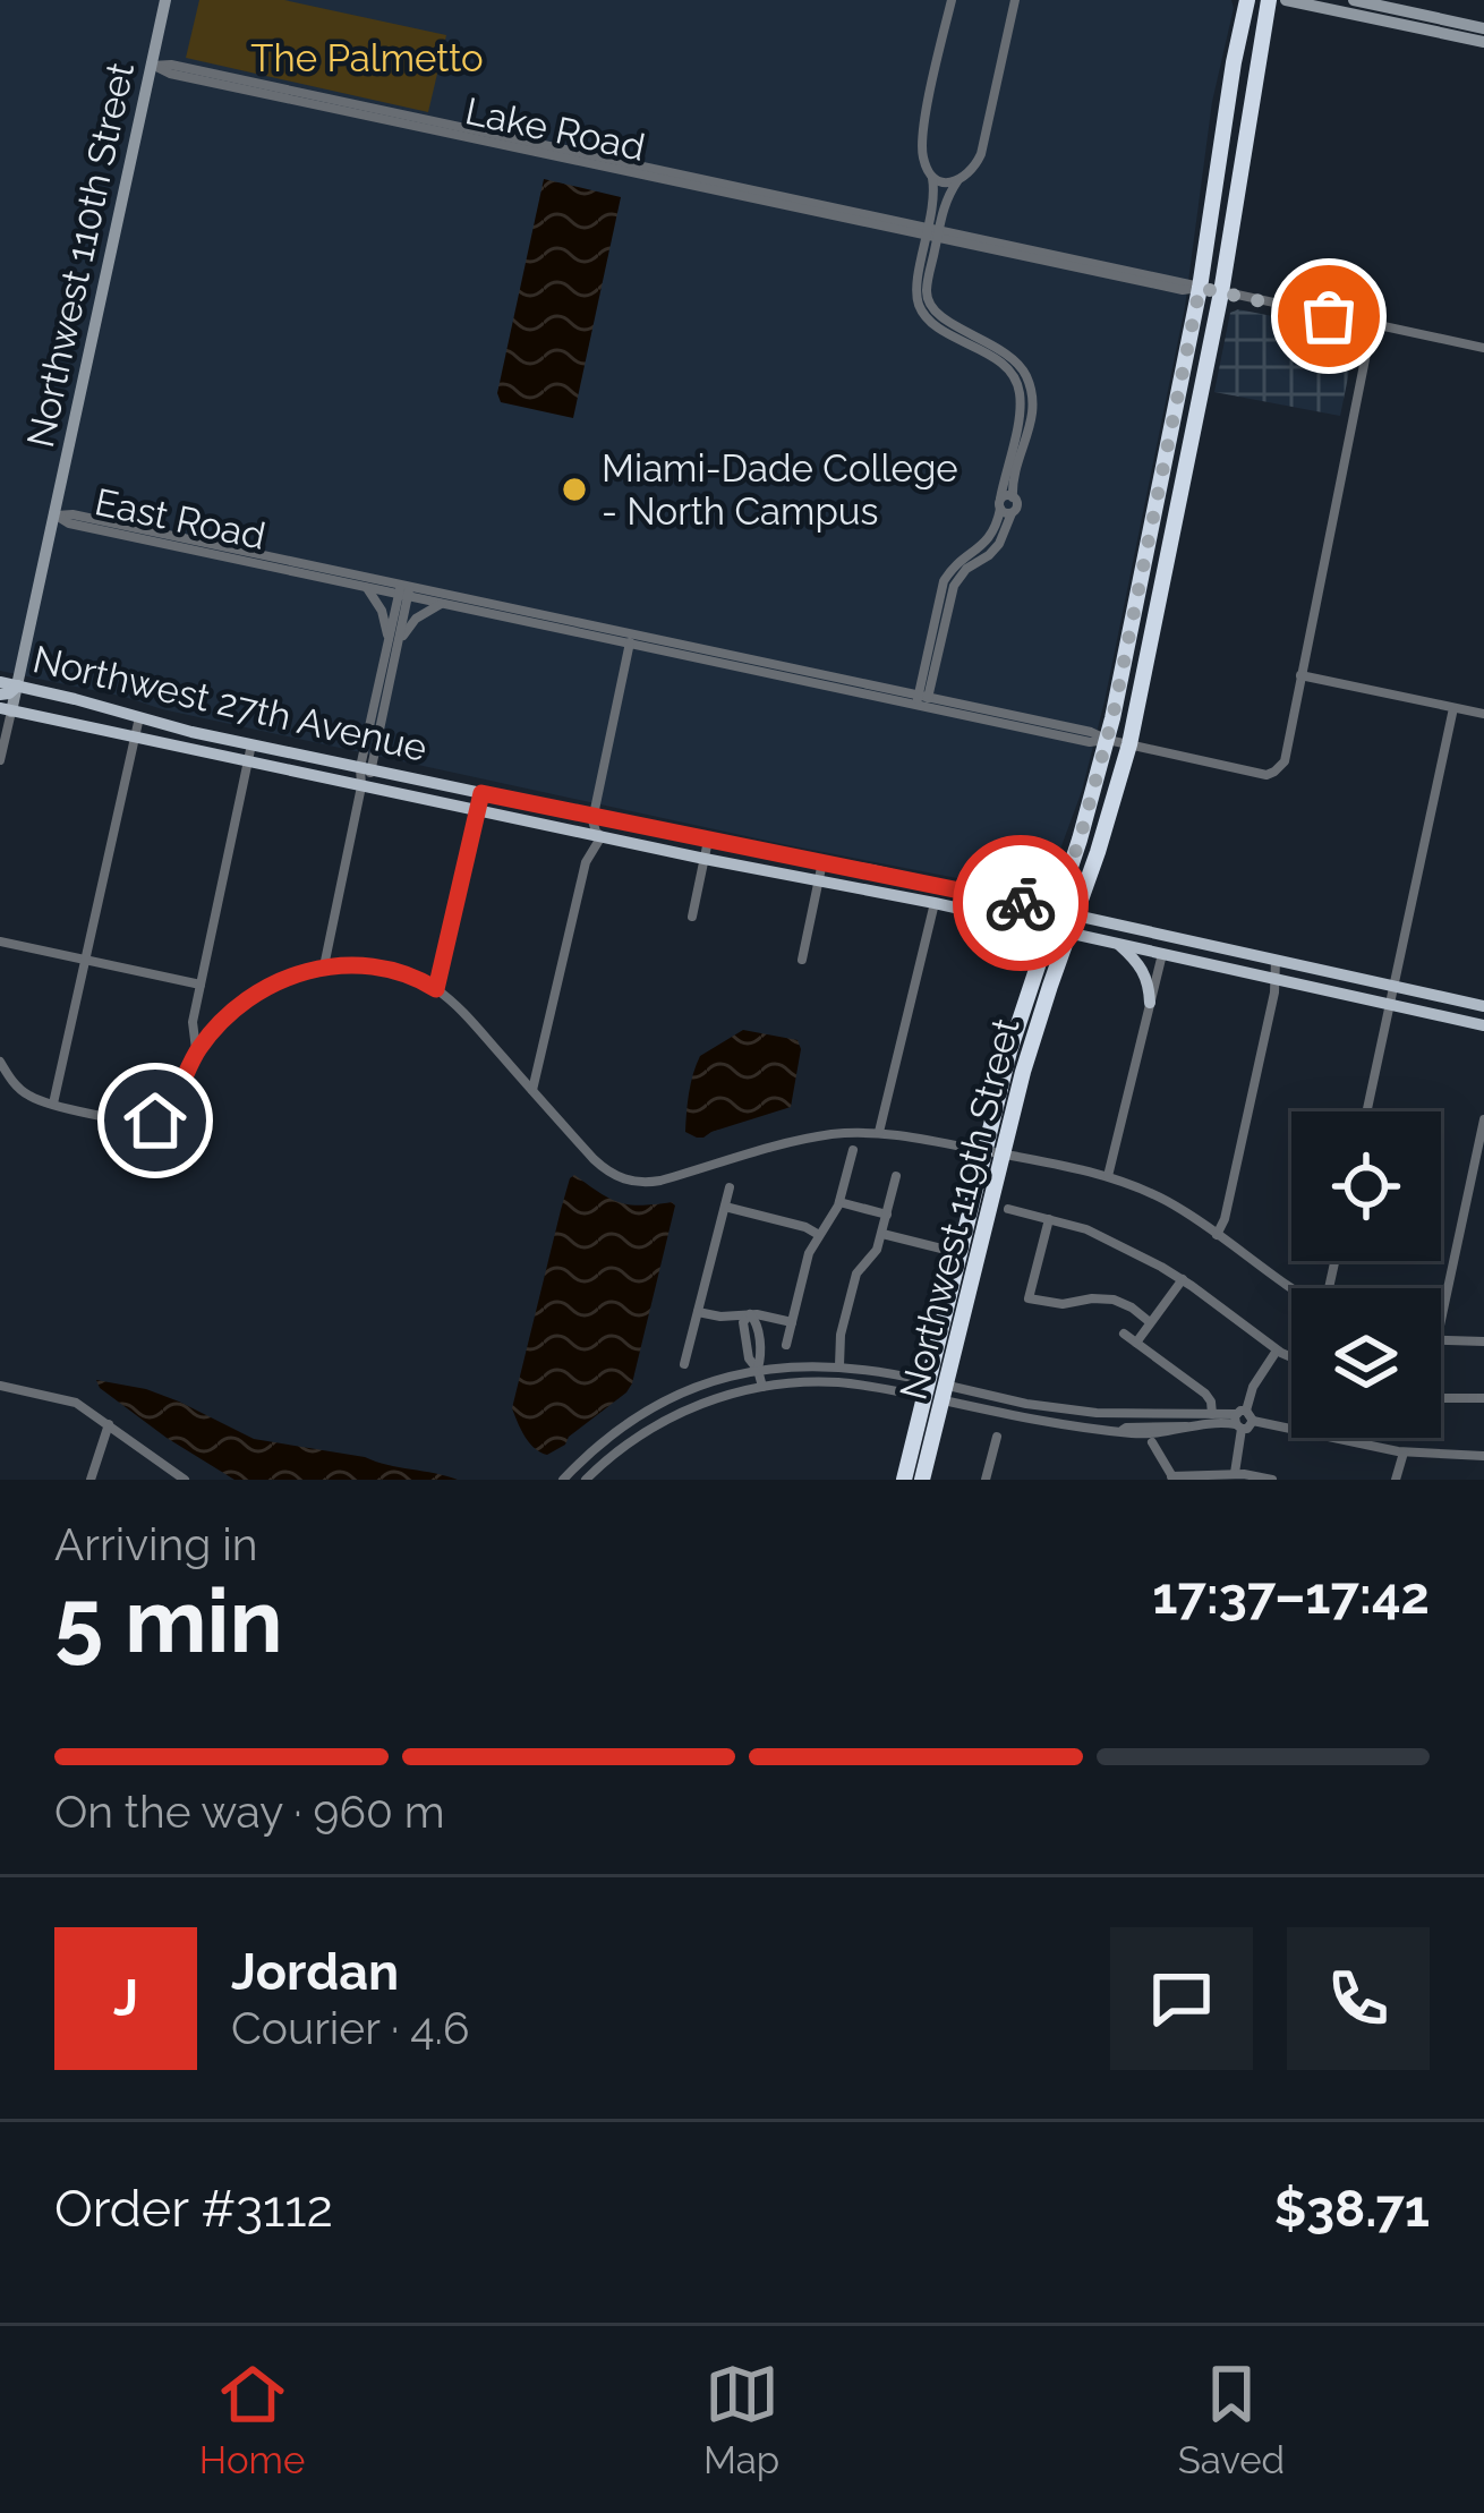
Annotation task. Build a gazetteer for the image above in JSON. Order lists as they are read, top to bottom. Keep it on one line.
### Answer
{"streets":{"highway":["Northwest 119th Street"],"main road":["Northwest 27th Avenue"],"street":["Lake Road","Northwest 110th Street","East Road"]},"crossings":[["Lake Road","Northwest 110th Street"],["Lake Road","Northwest 119th Street"],["Northwest 110th Street","East Road"],["Northwest 110th Street","Northwest 27th Avenue"],["East Road","Northwest 119th Street"],["Northwest 27th Avenue","Northwest 119th Street"]],"parks":["The Palmetto"],"places":["Miami-Dade College - North Campus"],"page":{"heading":["5 min","Arriving in","17:37–17:42"],"panel":["Jordan","Courier · 4.6","Order #3112","$38.71"],"bar":"On the way · 960 m","round":"J","tabs":["Home","Map","Saved"]}}
